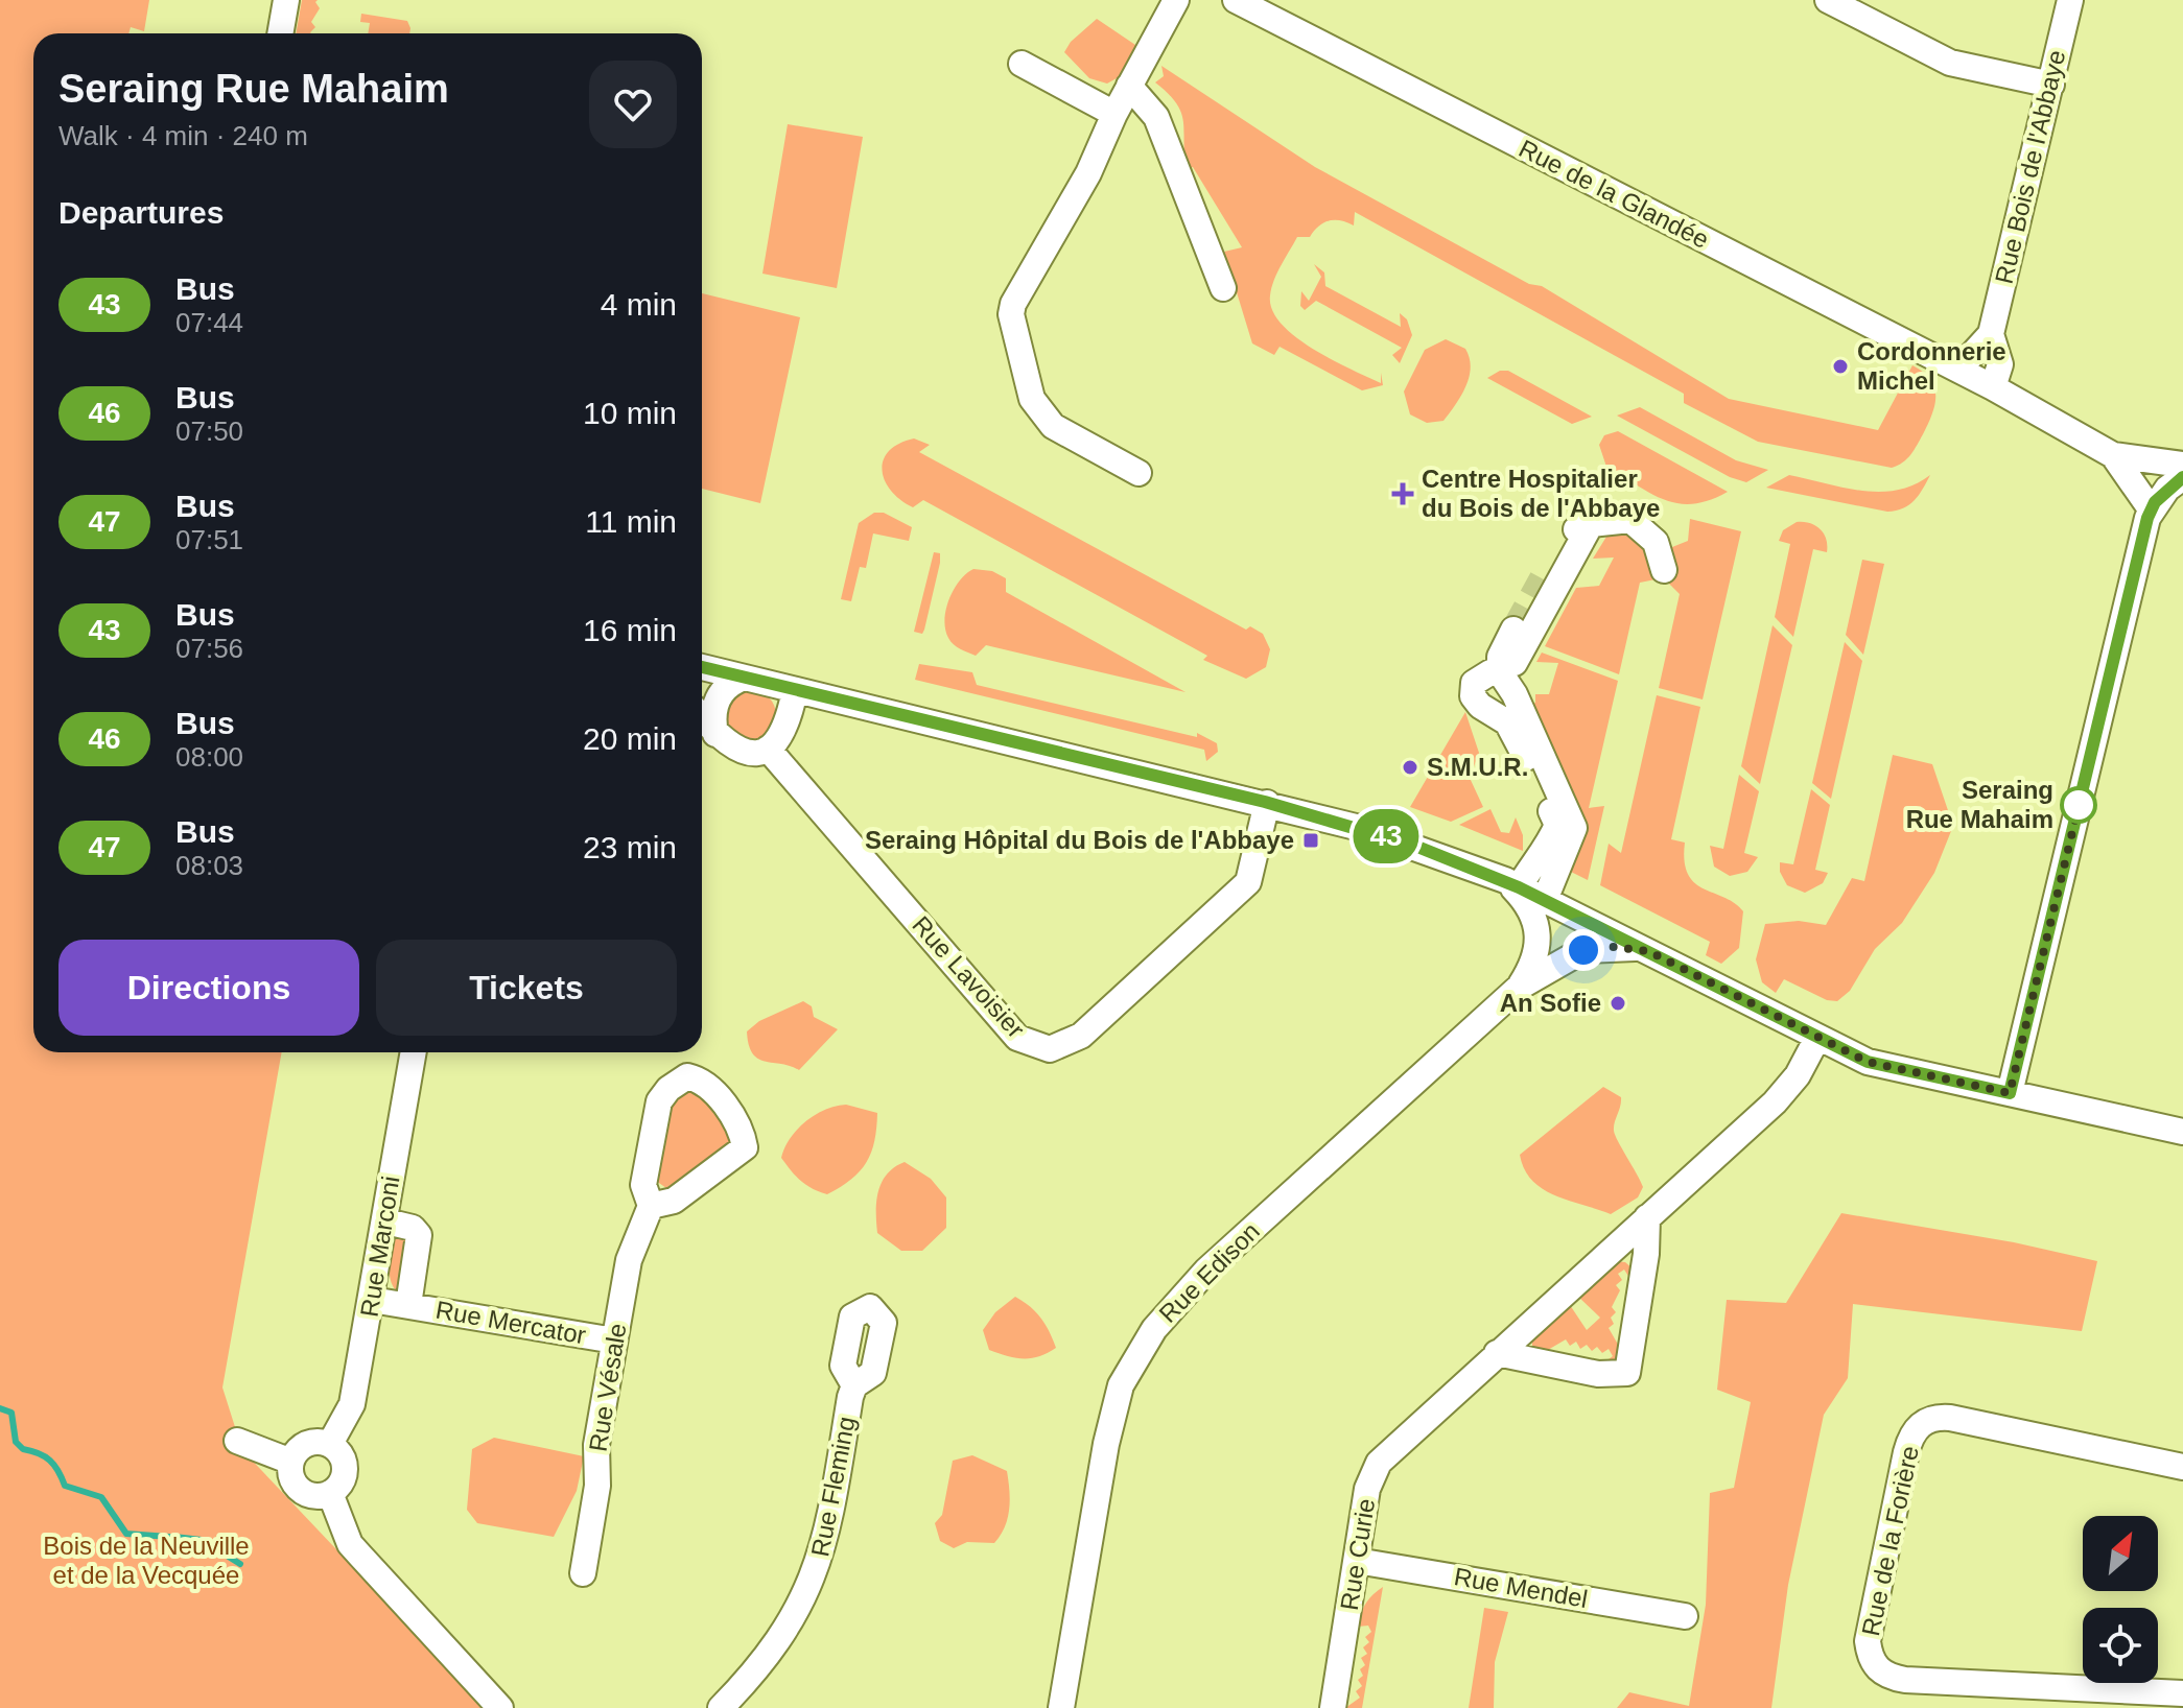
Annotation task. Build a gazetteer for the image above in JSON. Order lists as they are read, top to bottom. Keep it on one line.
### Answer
{"streets":{"street":["Rue Bois de l'Abbaye","Rue de la Glandée","Rue Lavoisier","Rue Marconi","Rue Edison","Rue Mercator","Rue Vésale","Rue Fleming","Rue de la Forière","Rue Curie","Rue Mendel"]},"crossings":[["Rue Bois de l'Abbaye","Rue de la Glandée"],["Rue Marconi","Rue Mercator"],["Rue Mercator","Rue Vésale"],["Rue Curie","Rue Mendel"]],"parks":["Bois de la Neuville et de la Vecquée"],"places":{"other":["Cordonnerie Michel","S.M.U.R.","Seraing Rue Mahaim","An Sofie"],"health":["Centre Hospitalier du Bois de l'Abbaye"],"transit":["Seraing Hôpital du Bois de l'Abbaye"]},"lines":["bus line 43"],"north":"top right","page":{"on_map":"43","heading":[["Seraing Rue Mahaim","Walk · 4 min · 240 m"],"Departures"],"list":[{"mark":"43","name":"Bus","note":"07:44","value":"4 min"},{"mark":"46","name":"Bus","note":"07:50","value":"10 min"},{"mark":"47","name":"Bus","note":"07:51","value":"11 min"},{"mark":"43","name":"Bus","note":"07:56","value":"16 min"},{"mark":"46","name":"Bus","note":"08:00","value":"20 min"},{"mark":"47","name":"Bus","note":"08:03","value":"23 min"}],"buttons":["Directions","Tickets"]}}
